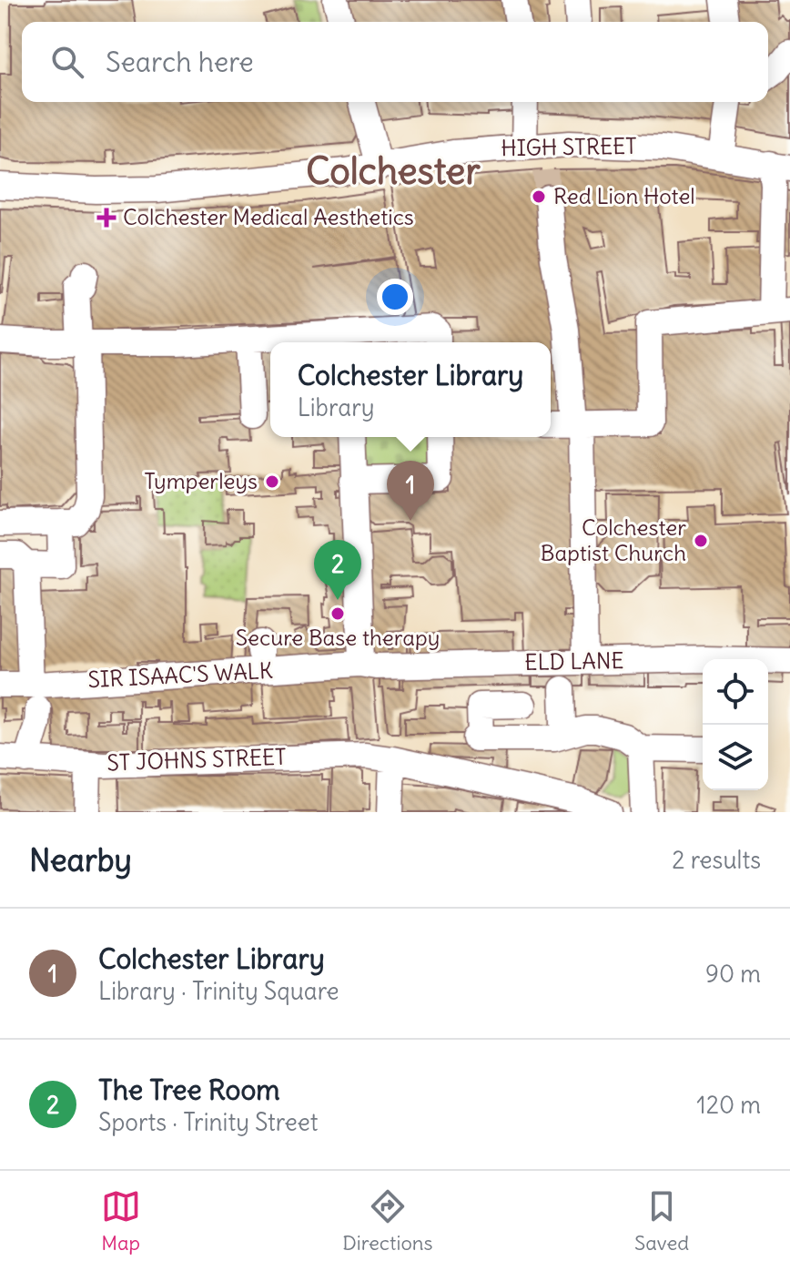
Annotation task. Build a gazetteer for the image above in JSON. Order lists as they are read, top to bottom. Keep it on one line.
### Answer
{"streets":{"street":["HIGH STREET","ELD LANE","SIR ISAAC'S WALK","ST JOHNS STREET"]},"crossings":[["ELD LANE","SIR ISAAC'S WALK"]],"districts":["Colchester"],"places":{"other":["Red Lion Hotel","Tymperleys","Colchester Baptist Church","Secure Base therapy"],"health":["Colchester Medical Aesthetics"]},"page":{"search":"Search here","popup":["Colchester Library","Library"],"pins":["1","2"],"heading":["Nearby","2 results"],"list":[{"mark":"1","name":"Colchester Library","note":"Library · Trinity Square","value":"90 m"},{"mark":"2","name":"The Tree Room","note":"Sports · Trinity Street","value":"120 m"}],"nav":["Map","Directions","Saved"]}}
